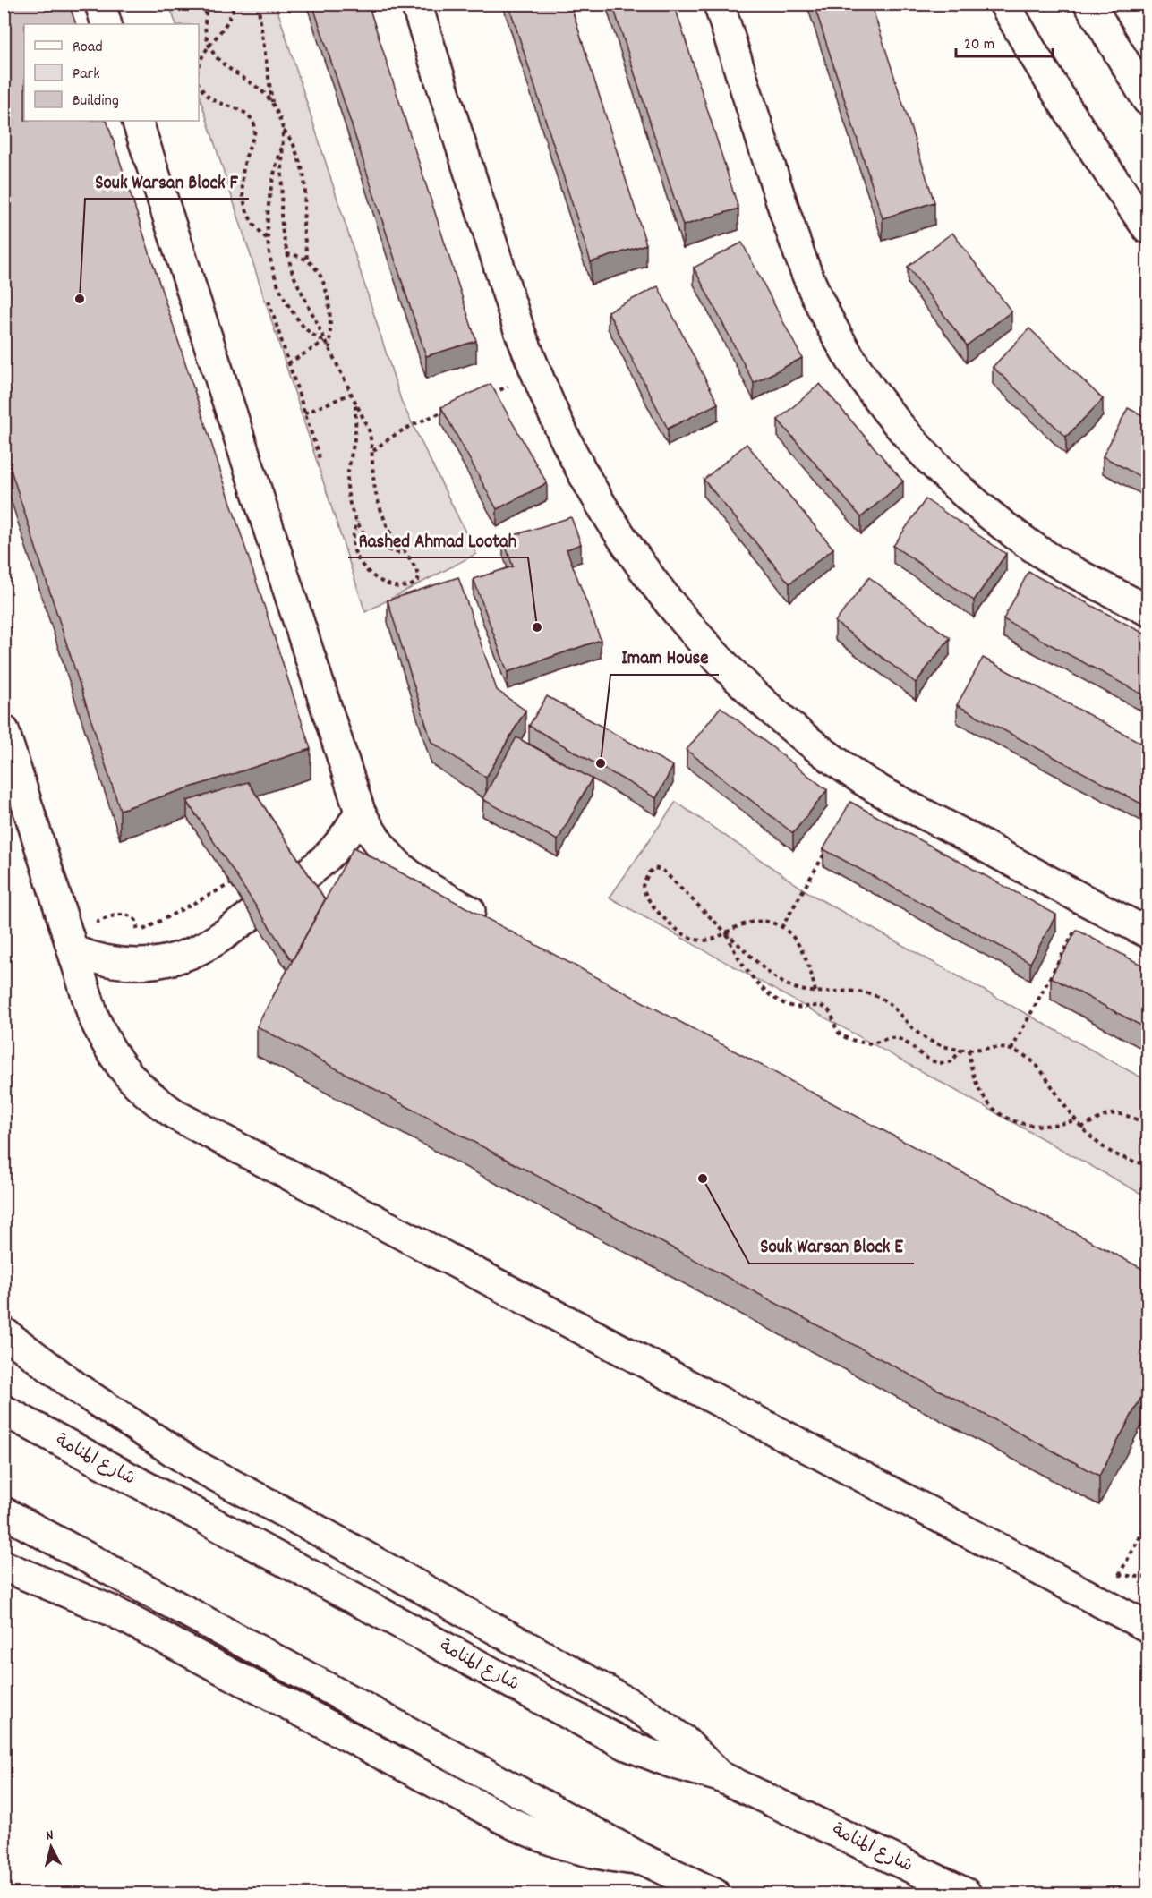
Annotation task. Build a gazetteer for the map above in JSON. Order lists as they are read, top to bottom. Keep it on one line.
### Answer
{"streets":{"main road":["شارع المنامة"]},"places":["Souk Warsan Block F","Rashed Ahmad Lootah","Imam House","Souk Warsan Block E"],"legend":["Road","Park","Building"],"scale_bar":"20 m","north":"top"}
